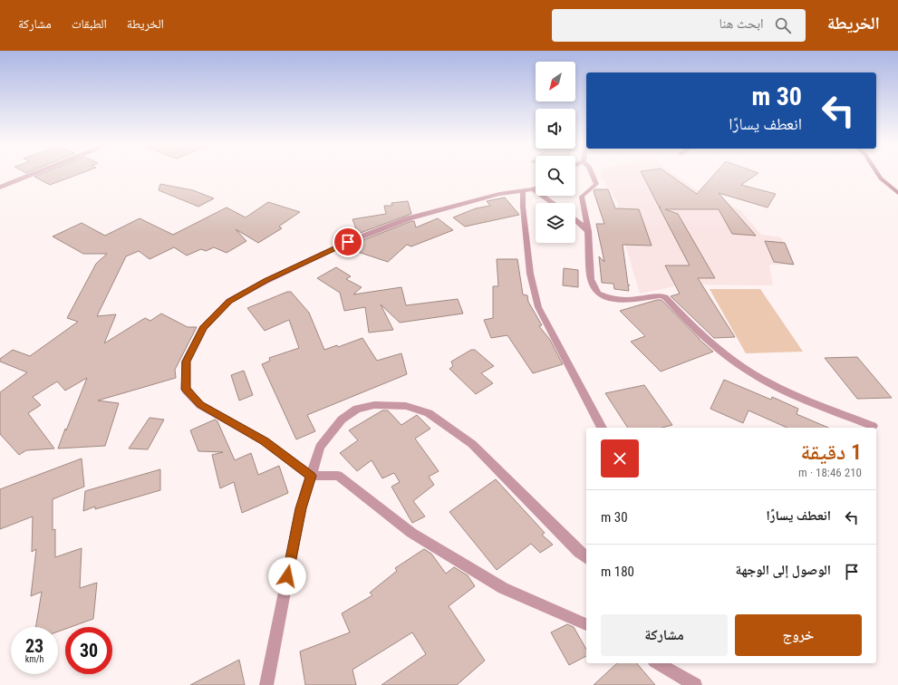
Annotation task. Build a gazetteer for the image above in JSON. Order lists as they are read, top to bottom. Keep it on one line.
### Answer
{"north":"bottom left","page":{"header":"الخريطة","search":"ابحث هنا","nav":["الخريطة","الطبقات","مشاركة"],"turn":["30 m","انعطف يسارًا"],"heading":["1 دقيقة","210 m · 18:46"],"list":[{"name":"انعطف يسارًا","value":"30 m"},{"name":"الوصول إلى الوجهة","value":"180 m"}],"buttons":["خروج","مشاركة"],"speed":"23 km/h","limit":"30"}}
